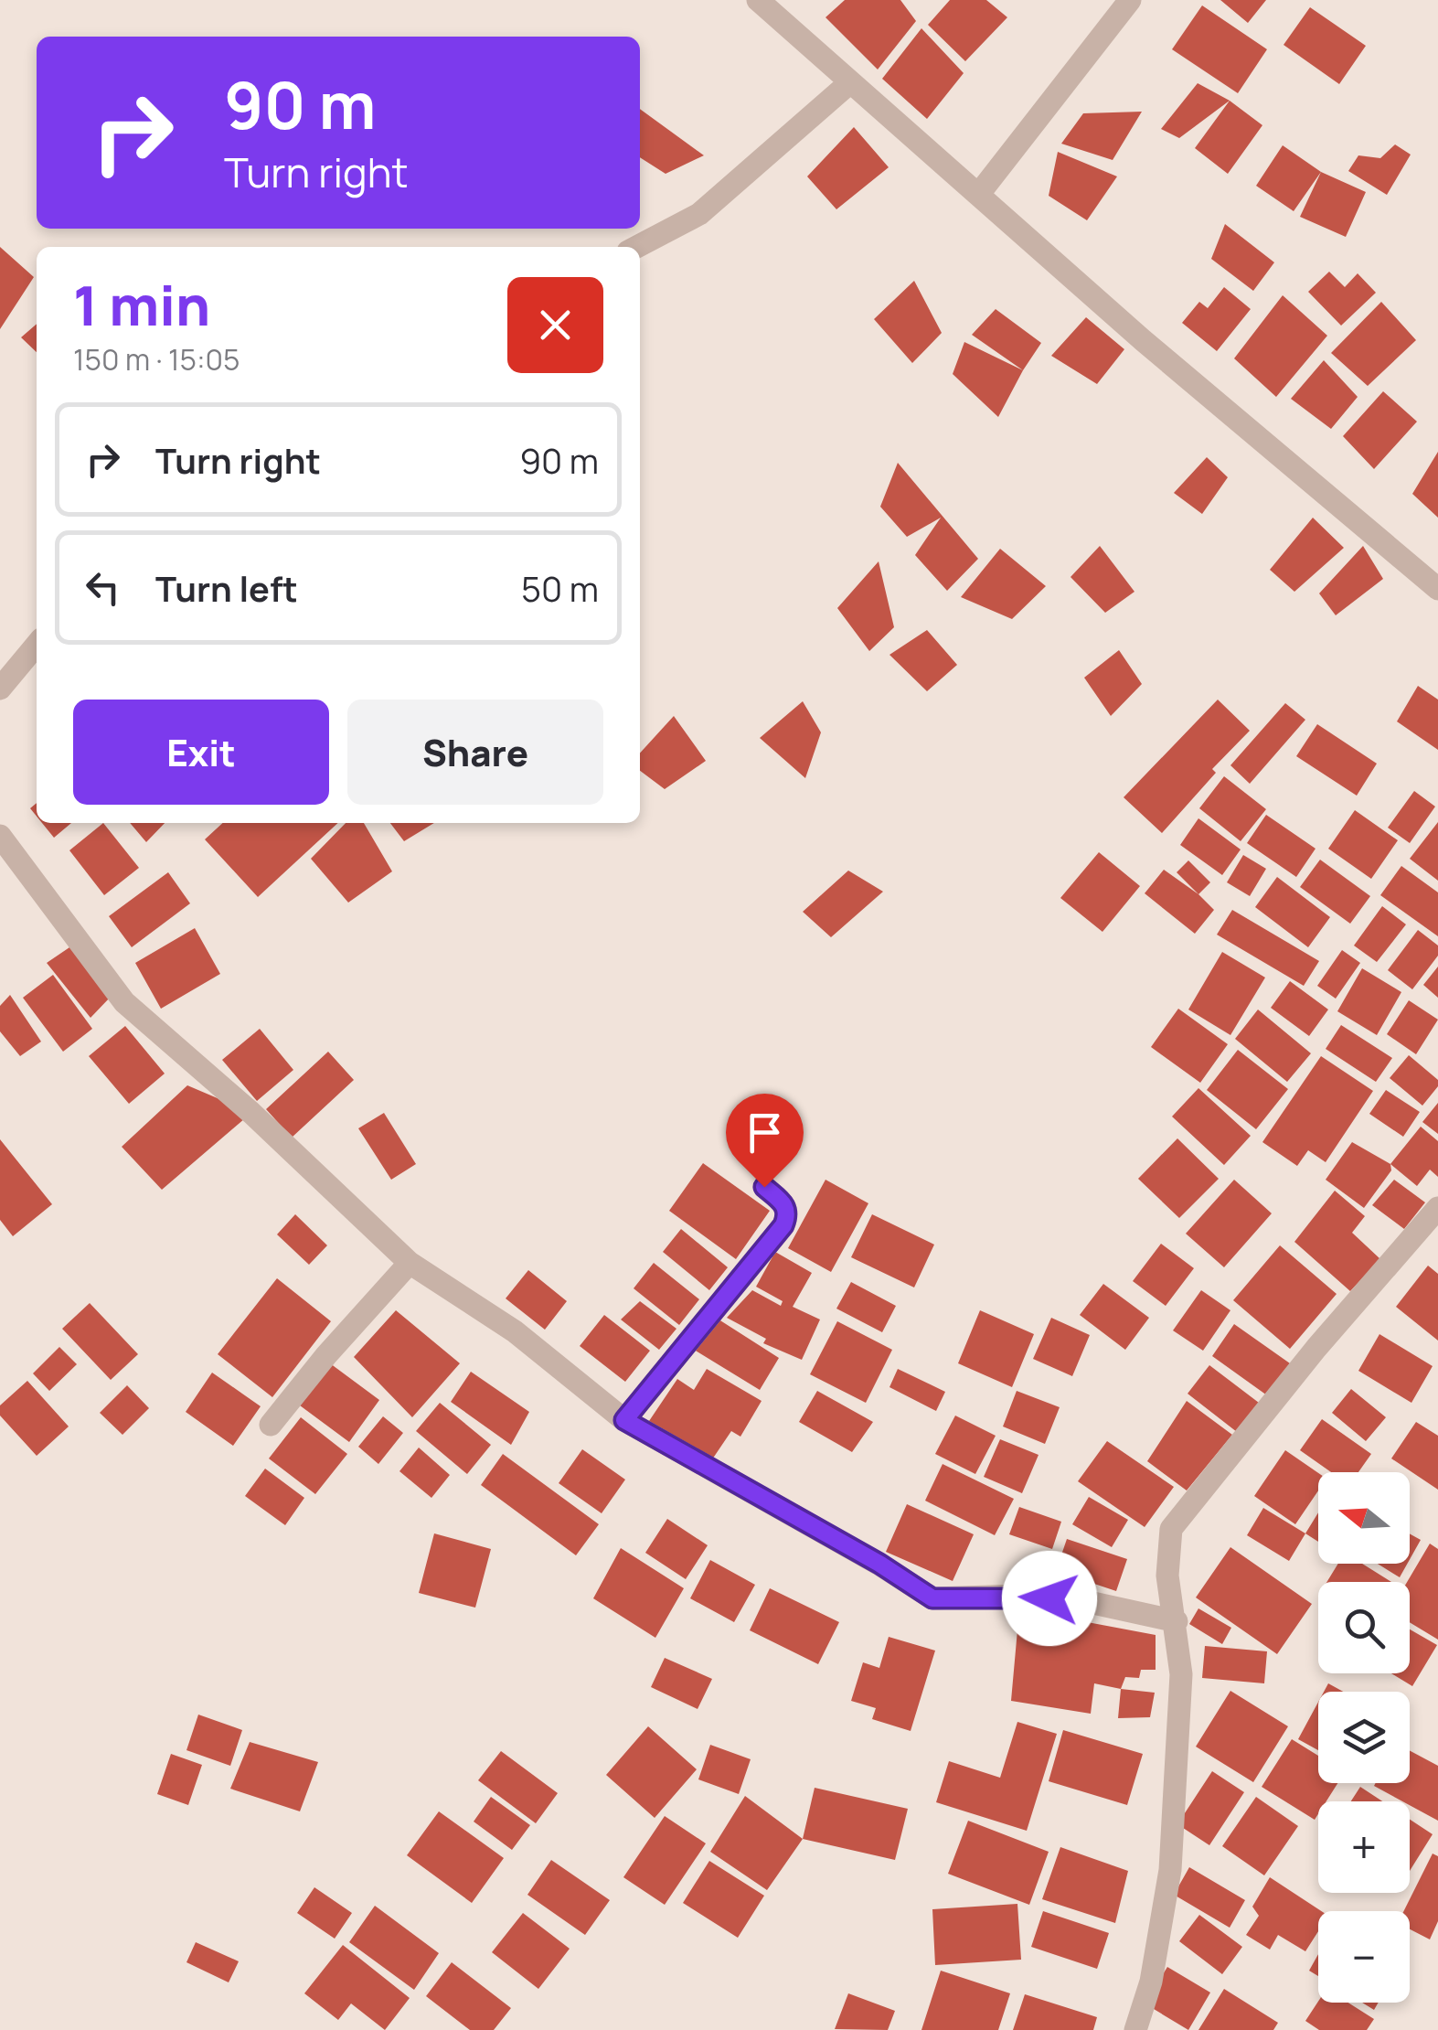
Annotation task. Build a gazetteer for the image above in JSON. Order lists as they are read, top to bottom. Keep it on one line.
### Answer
{"north":"left","page":{"turn":["90 m","Turn right"],"heading":["1 min","150 m · 15:05"],"list":[{"name":"Turn right","value":"90 m"},{"name":"Turn left","value":"50 m"}],"buttons":["Exit","Share"],"map_buttons":["+","−"]}}
